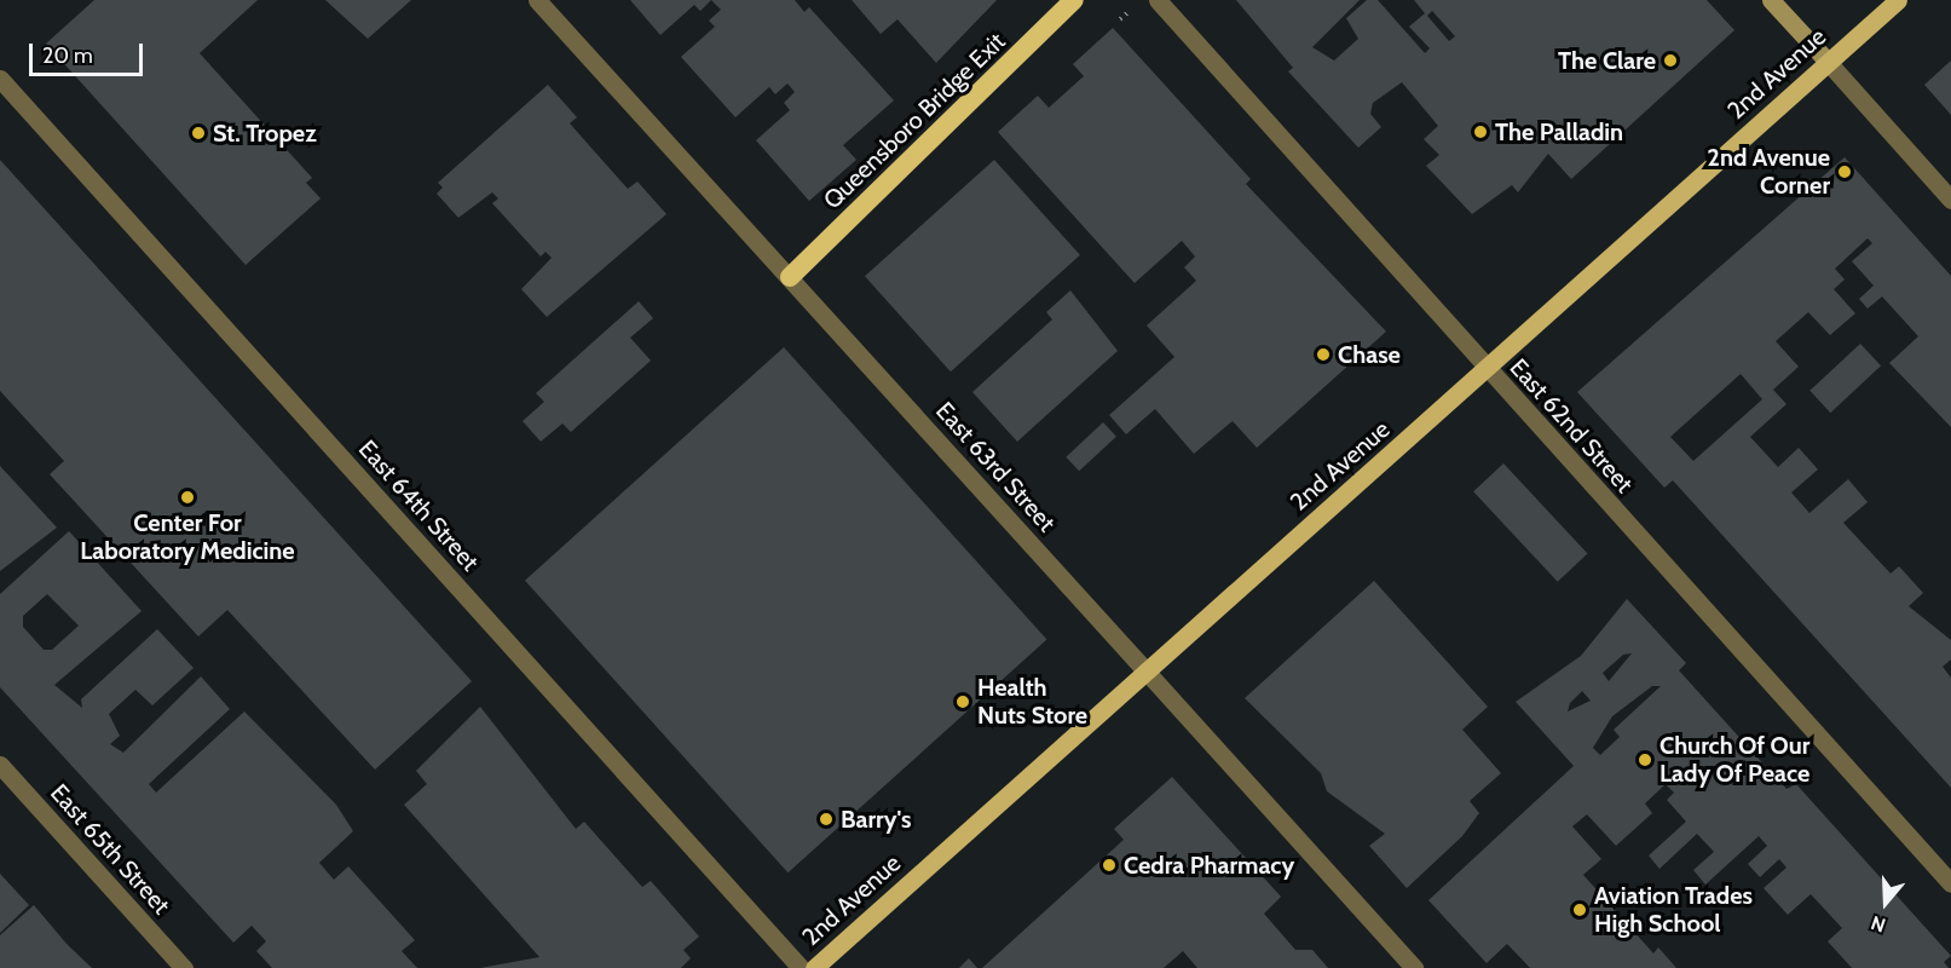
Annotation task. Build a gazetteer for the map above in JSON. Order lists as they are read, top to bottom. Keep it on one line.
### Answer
{"streets":{"highway":["Queensboro Bridge Exit"],"main road":["2nd Avenue"],"street":["East 62nd Street","East 63rd Street","East 64th Street","East 65th Street"]},"crossings":[["2nd Avenue","East 62nd Street"],["2nd Avenue","East 63rd Street"],["Queensboro Bridge Exit","East 63rd Street"]],"places":["The Clare","The Palladin","St. Tropez","2nd Avenue Corner","Chase","Center For Laboratory Medicine","Health Nuts Store","Church Of Our Lady Of Peace","Barry's","Cedra Pharmacy","Aviation Trades High School"],"scale_bar":"20 m","north":"bottom"}
